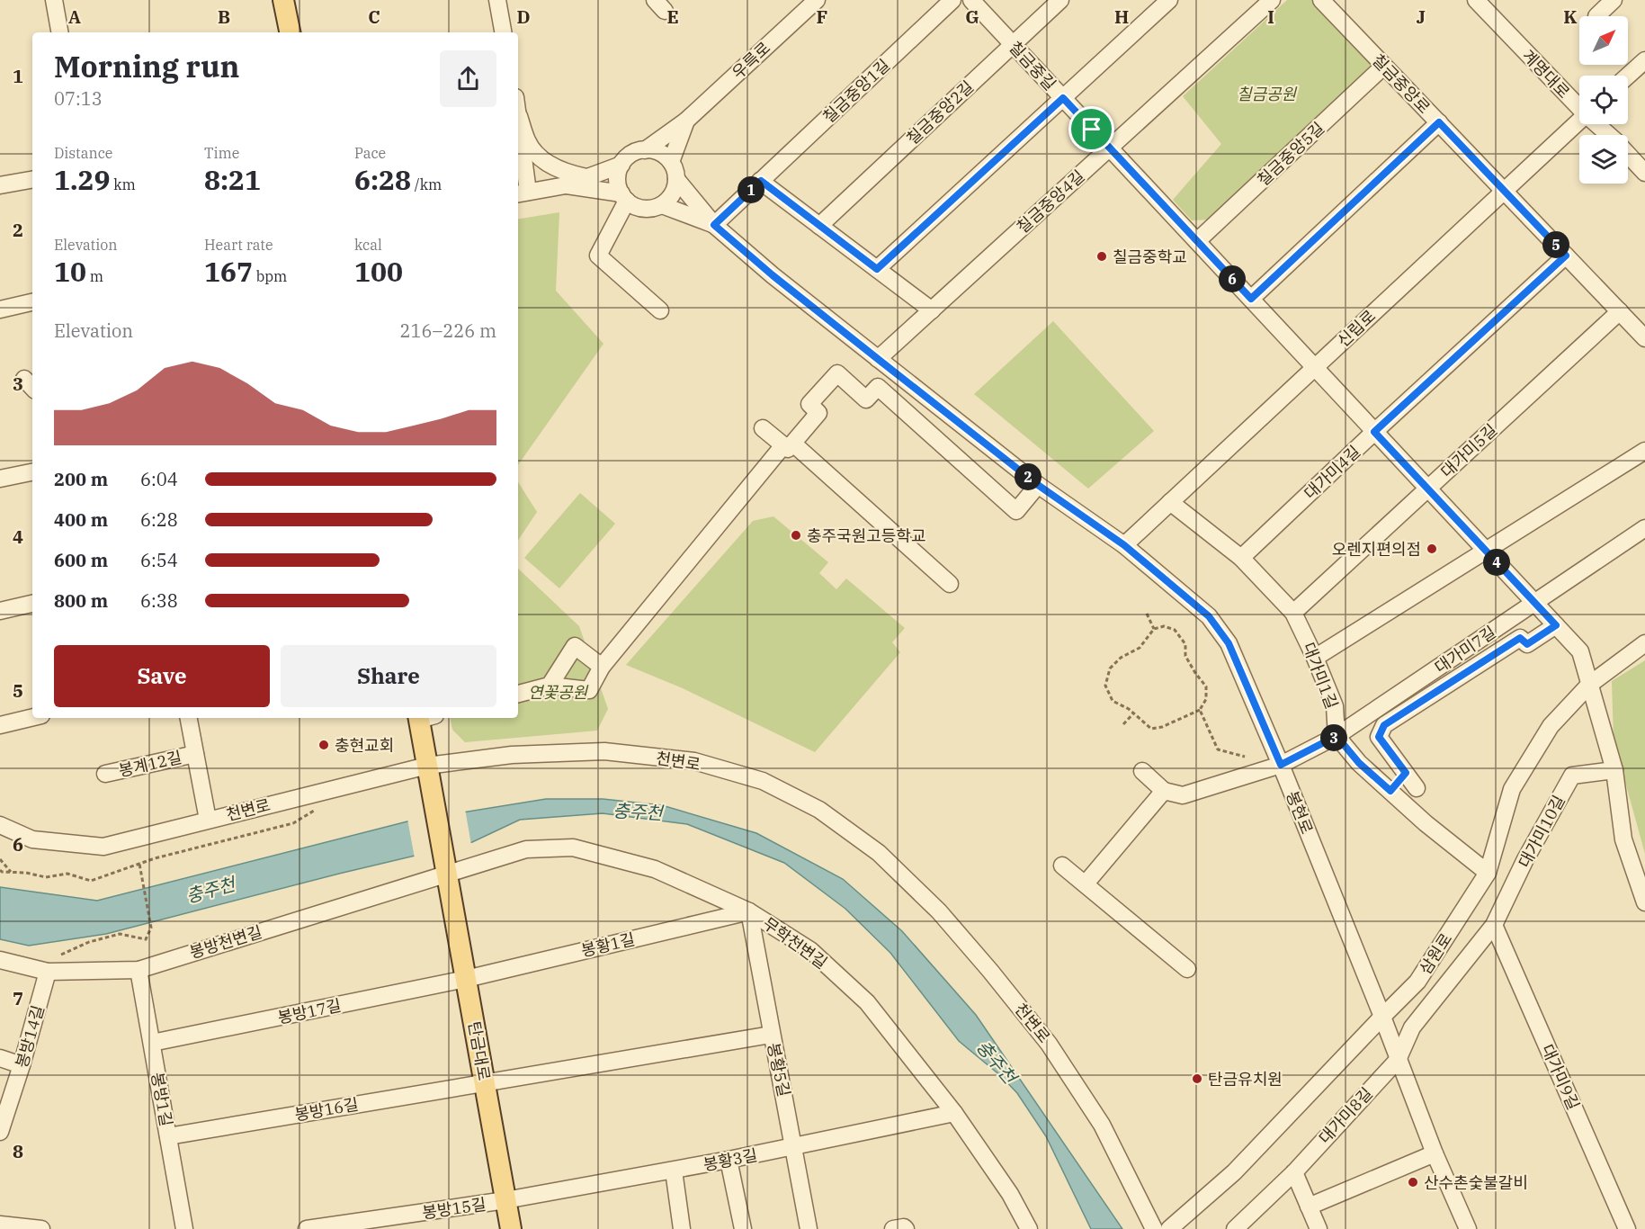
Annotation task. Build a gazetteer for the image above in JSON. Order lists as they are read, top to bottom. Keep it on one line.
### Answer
{"streets":{"main road":["탄금대로"],"street":["우륵로","칠금중길","계명대로","칠금중앙로","칠금중앙1길","칠금중앙2길","칠금중앙5길","칠금중앙4길","신립로","대가미5길","대가미4길","대가미7길","대가미1길","천변로","봉계12길","봉현로","대가미10길","봉방천변길","무학천변길","봉황1길","삼원로","봉방17길","봉방14길","봉황5길","대가미9길","봉방1길","봉방16길","대가미8길","봉황3길","봉방15길"]},"crossings":[["우륵로","봉현로"],["칠금중길","칠금중앙2길"],["칠금중길","칠금중앙5길"],["칠금중길","칠금중앙4길"],["칠금중길","신립로"],["칠금중길","대가미5길"],["칠금중길","대가미4길"],["칠금중길","대가미7길"],["칠금중길","삼원로"],["칠금중앙로","칠금중앙5길"],["칠금중앙로","신립로"],["칠금중앙로","대가미5길"],["칠금중앙로","대가미4길"],["칠금중앙1길","봉현로"],["칠금중앙4길","봉현로"],["신립로","대가미1길"],["신립로","봉현로"],["대가미5길","대가미1길"],["대가미4길","대가미1길"],["대가미7길","대가미1길"],["대가미7길","봉현로"],["천변로","봉계12길"],["천변로","탄금대로"],["봉현로","삼원로"],["봉현로","대가미8길"],["대가미10길","대가미9길"],["봉방천변길","무학천변길"],["봉방천변길","봉방14길"],["봉방천변길","탄금대로"],["봉방천변길","봉방1길"],["무학천변길","봉황1길"],["무학천변길","탄금대로"],["무학천변길","봉황5길"],["무학천변길","봉황3길"],["봉황1길","봉방17길"],["봉황1길","탄금대로"],["봉황1길","봉황5길"],["봉방17길","탄금대로"],["봉방17길","봉방1길"],["탄금대로","봉방16길"],["탄금대로","봉황3길"],["탄금대로","봉방15길"],["봉황5길","봉방16길"],["봉황5길","봉황3길"],["봉방1길","봉방16길"],["봉황3길","봉방15길"]],"water":["충주천"],"parks":["칠금공원","연꽃공원"],"places":["칠금중학교","충주국원고등학교","오렌지편의점","충현교회","탄금유치원","산수촌숯불갈비"],"north":"top right","page":{"heading":["Morning run","07:13"],"stats":[["Distance","1.29 km"],["Time","8:21"],["Pace","6:28 /km"],["Elevation","10 m"],["Heart rate","167 bpm"],["kcal","100"]],"pins":["1","5","6","2","4","3"],"chart":["Elevation","216–226 m"],"list":[{"name":"200 m","note":"6:04"},{"name":"400 m","note":"6:28"},{"name":"600 m","note":"6:54"},{"name":"800 m","note":"6:38"}],"buttons":["Save","Share"]},"grid":{"columns":["A","B","C","D","E","F","G","H","I","J","K"],"rows":["1","2","3","4","5","6","7","8"]}}
